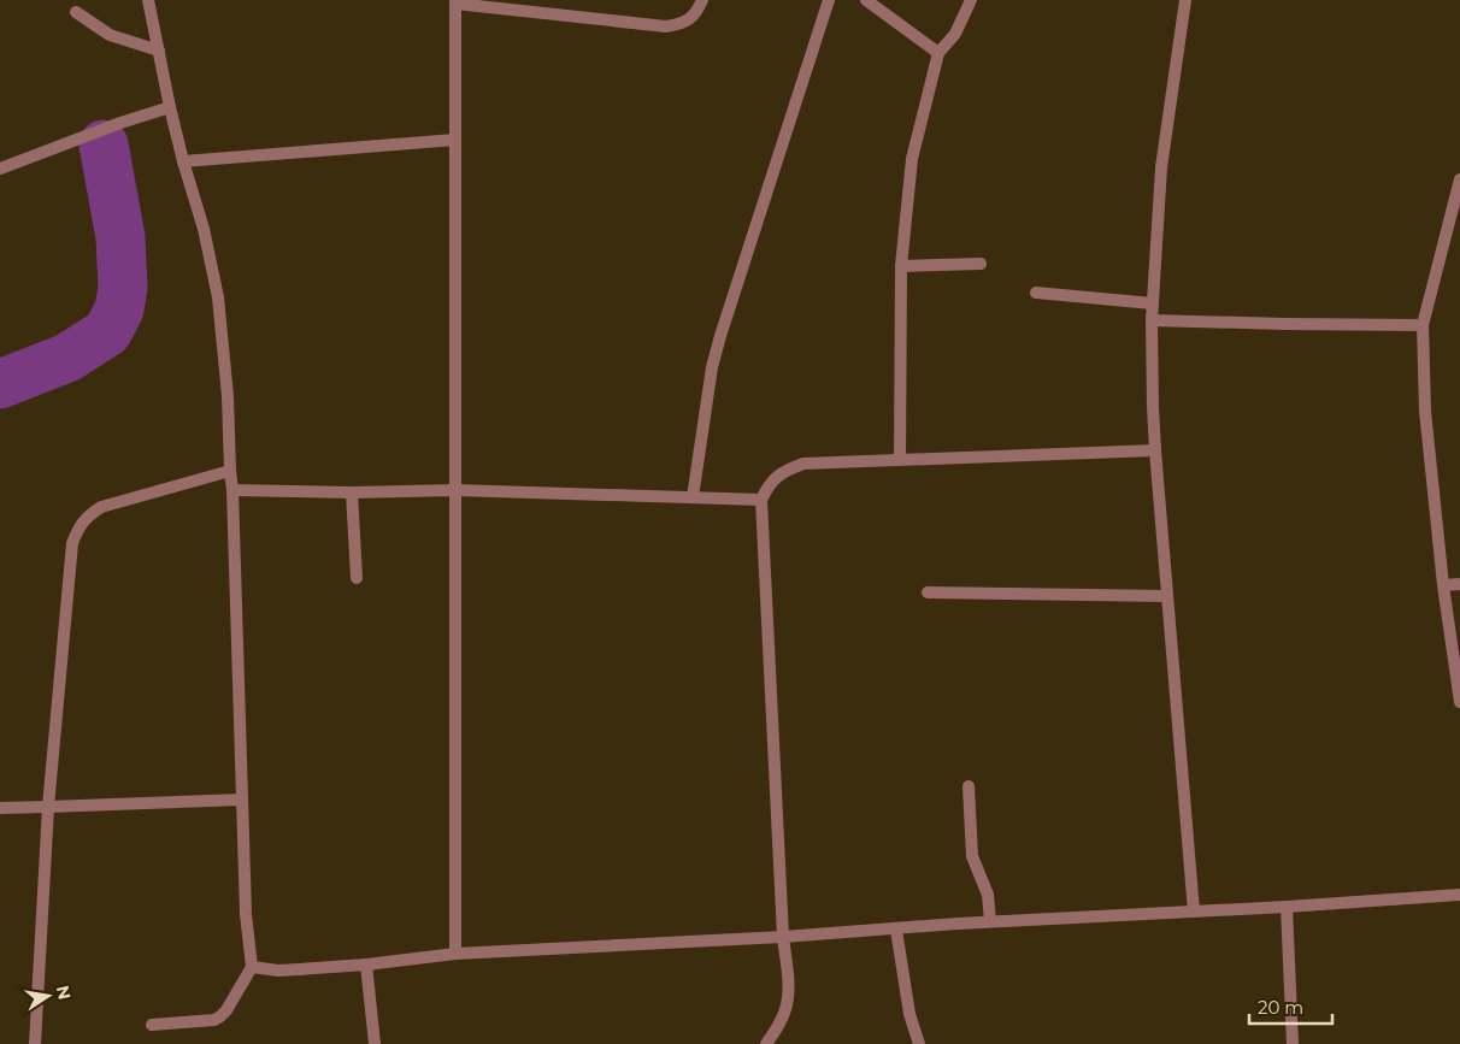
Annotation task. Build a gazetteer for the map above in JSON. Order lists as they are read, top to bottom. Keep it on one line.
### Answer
{"scale_bar":"20 m","north":"right"}
